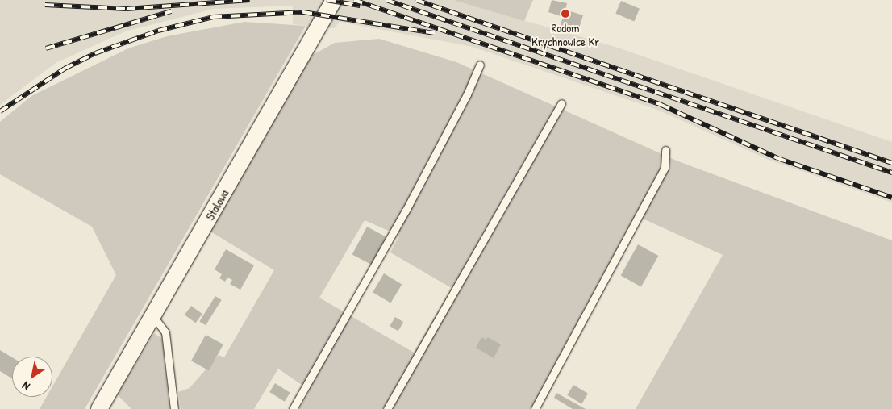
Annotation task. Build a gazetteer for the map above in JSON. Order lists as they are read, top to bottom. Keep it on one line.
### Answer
{"streets":{"street":["Stalowa"]},"places":["Radom Krychnowice Kr"],"north":"bottom left"}
